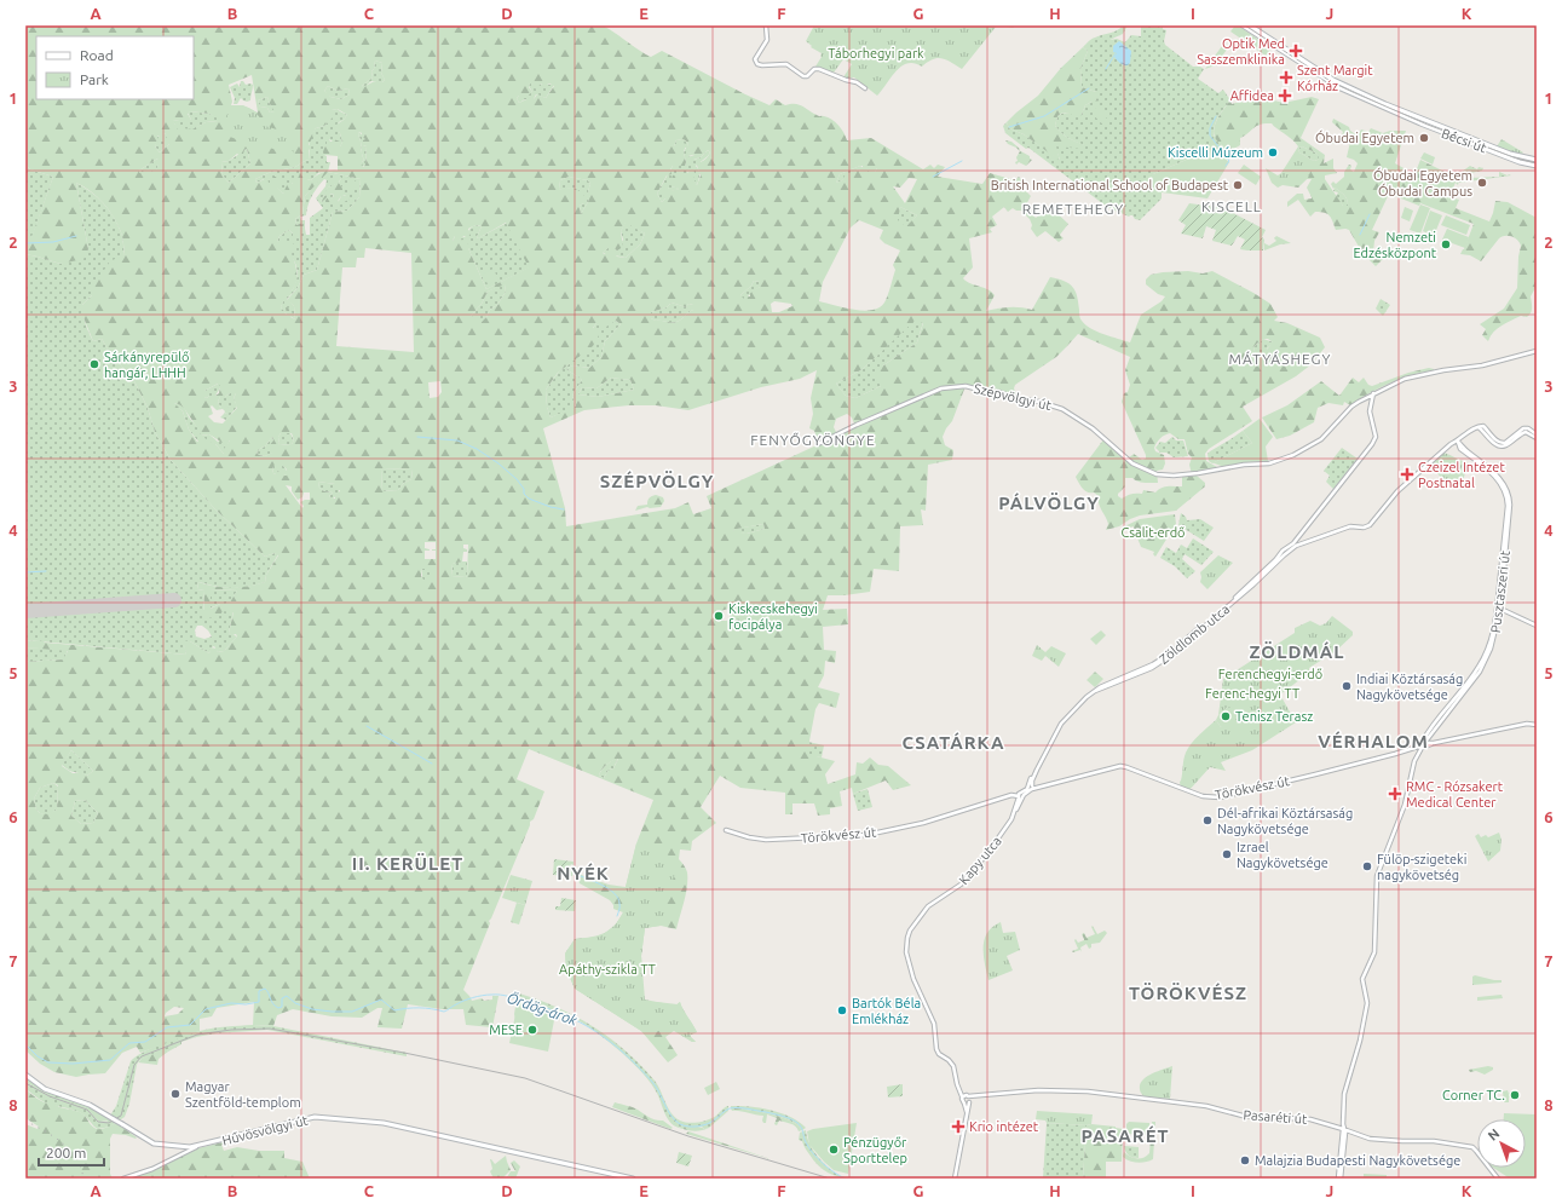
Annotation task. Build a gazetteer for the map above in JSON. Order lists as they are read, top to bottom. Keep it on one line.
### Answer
{"streets":{"main road":["Bécsi út","Hűvösvölgyi út"],"street":["Szépvölgyi út","Pusztaszeri út","Zöldlomb utca","Törökvész út","Kapy utca","Pasaréti út"]},"crossings":[["Zöldlomb utca","Törökvész út"],["Zöldlomb utca","Kapy utca"],["Törökvész út","Kapy utca"]],"districts":["KISCELL","REMETEHEGY","MÁTYÁSHEGY","FENYŐGYÖNGYE","SZÉPVÖLGY","PÁLVÖLGY","ZÖLDMÁL","VÉRHALOM","CSATÁRKA","II. KERÜLET","NYÉK","TÖRÖKVÉSZ","PASARÉT"],"water":["Ördög-árok"],"parks":["Táborhegyi park","Csalit-erdő","Ferenchegyi-erdő","Ferenc-hegyi TT","Apáthy-szikla TT"],"places":{"health":["Optik Med Sasszemklinika","Szent Margit Kórház","Affidea","Czeizel Intézet Postnatal","RMC - Rózsakert Medical Center","Krio intézet"],"other":["Óbudai Egyetem","Kiscelli Múzeum","Óbudai Egyetem Óbudai Campus","British International School of Budapest","Nemzeti Edzésközpont","Sárkányrepülő hangár, LHHH","Kiskecskehegyi focipálya","Indiai Köztársaság Nagykövetsége","Tenisz Terasz","Dél-afrikai Köztársaság Nagykövetsége","Izrael Nagykövetsége","Fülöp-szigeteki nagykövetség","Bartók Béla Emlékház","MESE","Magyar Szentföld-templom","Corner TC.","Pénzügyőr Sporttelep","Malajzia Budapesti Nagykövetsége"]},"legend":["Road","Park"],"scale_bar":"200 m","north":"top left","grid":{"columns":["A","B","C","D","E","F","G","H","I","J","K"],"rows":["1","2","3","4","5","6","7","8"]}}
